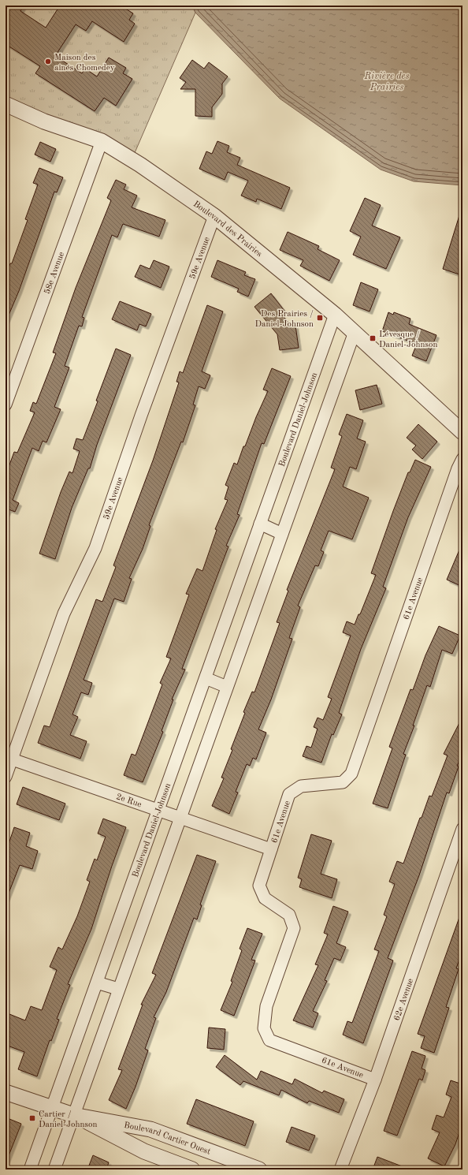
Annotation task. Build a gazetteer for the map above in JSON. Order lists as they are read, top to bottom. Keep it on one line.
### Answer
{"streets":{"street":["Boulevard des Prairies","59e Avenue","58e Avenue","Boulevard Daniel-Johnson","61e Avenue","2e Rue","62e Avenue","Boulevard Cartier Ouest"]},"crossings":[["Boulevard des Prairies","59e Avenue"],["Boulevard des Prairies","58e Avenue"],["Boulevard des Prairies","Boulevard Daniel-Johnson"],["59e Avenue","2e Rue"],["Boulevard Daniel-Johnson","2e Rue"],["Boulevard Daniel-Johnson","Boulevard Cartier Ouest"],["61e Avenue","2e Rue"],["61e Avenue","62e Avenue"]],"water":["Rivière des Prairies"],"places":{"other":["Maison des aînés Chomedey"],"transit":["Des Prairies / Daniel-Johnson","Lévesque / Daniel-Johnson","Cartier / Daniel-Johnson"]}}
